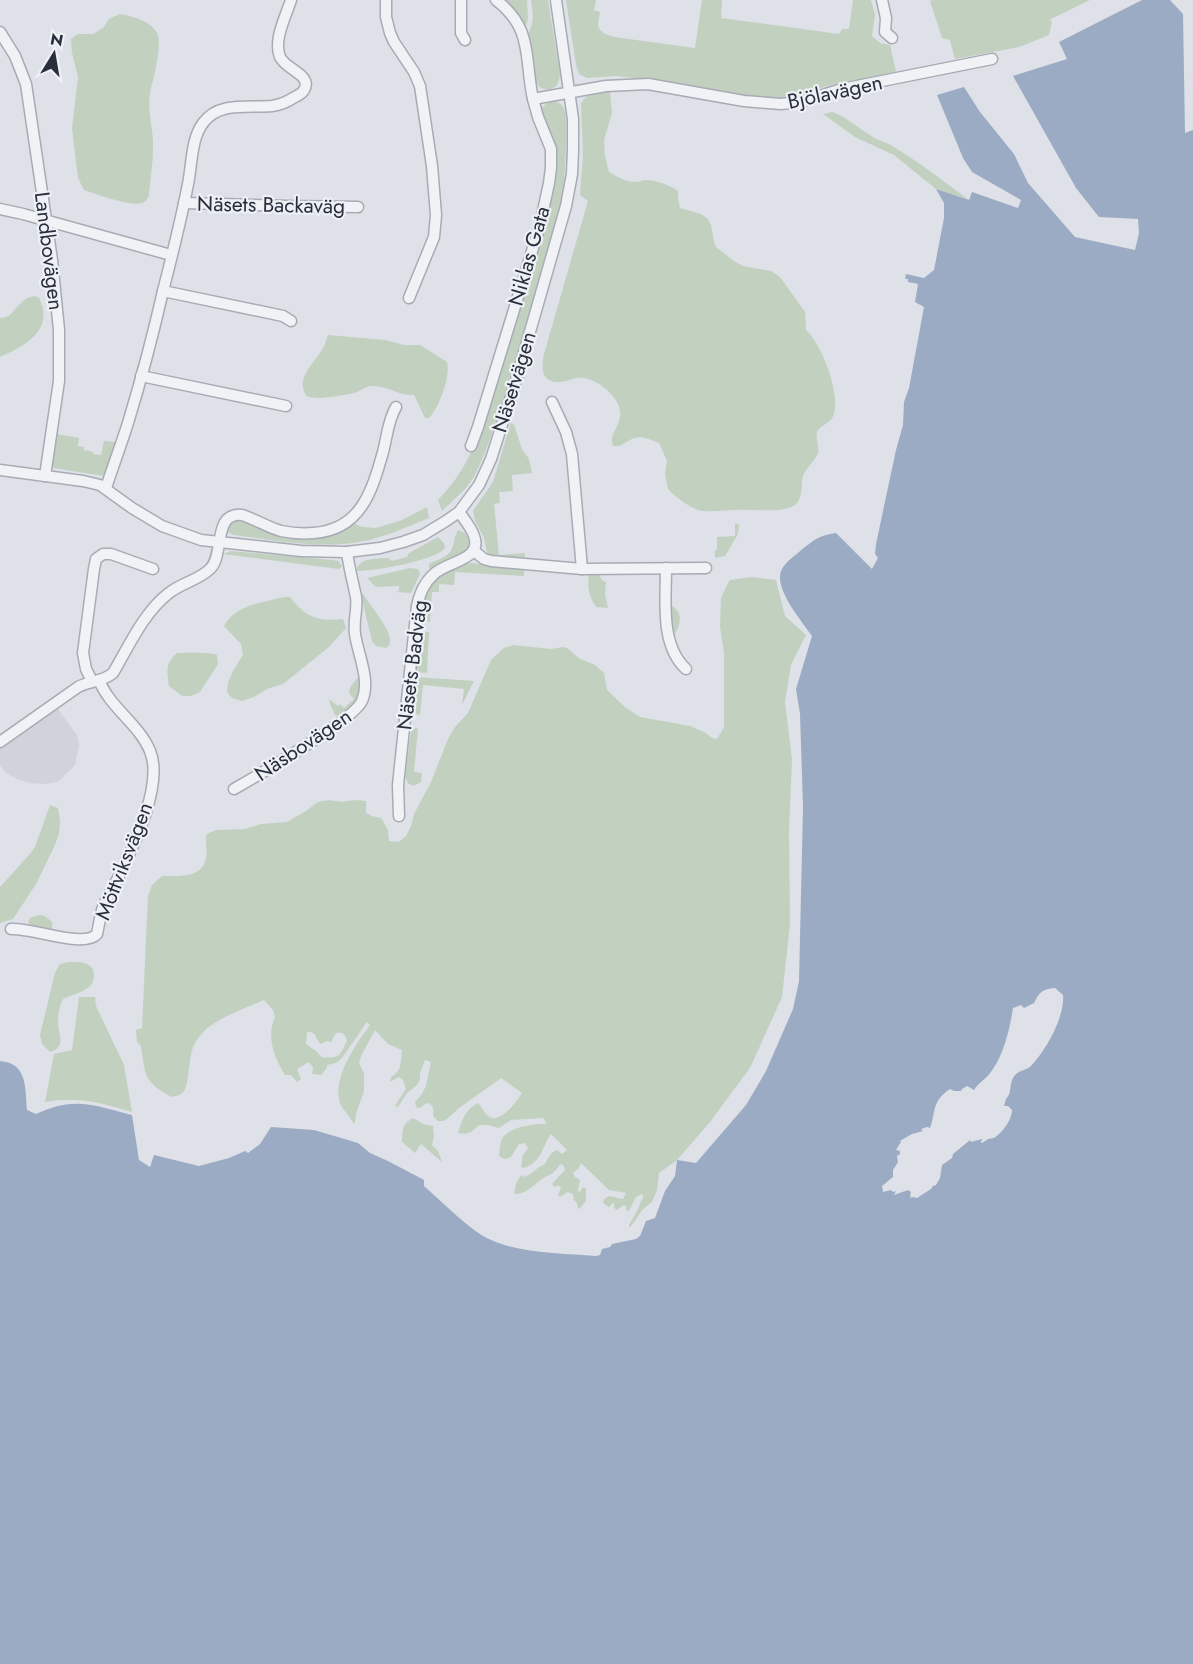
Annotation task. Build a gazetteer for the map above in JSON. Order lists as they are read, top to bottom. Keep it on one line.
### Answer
{"streets":{"street":["Bjölavägen","Näsets Backaväg","Landbovägen","Niklas Gata","Näsetvägen","Näsets Badväg","Näsbovägen","Möttviksvägen"]},"crossings":[["Bjölavägen","Niklas Gata"],["Bjölavägen","Näsetvägen"],["Näsets Backaväg","Näsetvägen"],["Näsetvägen","Näsbovägen"]],"north":"top"}
